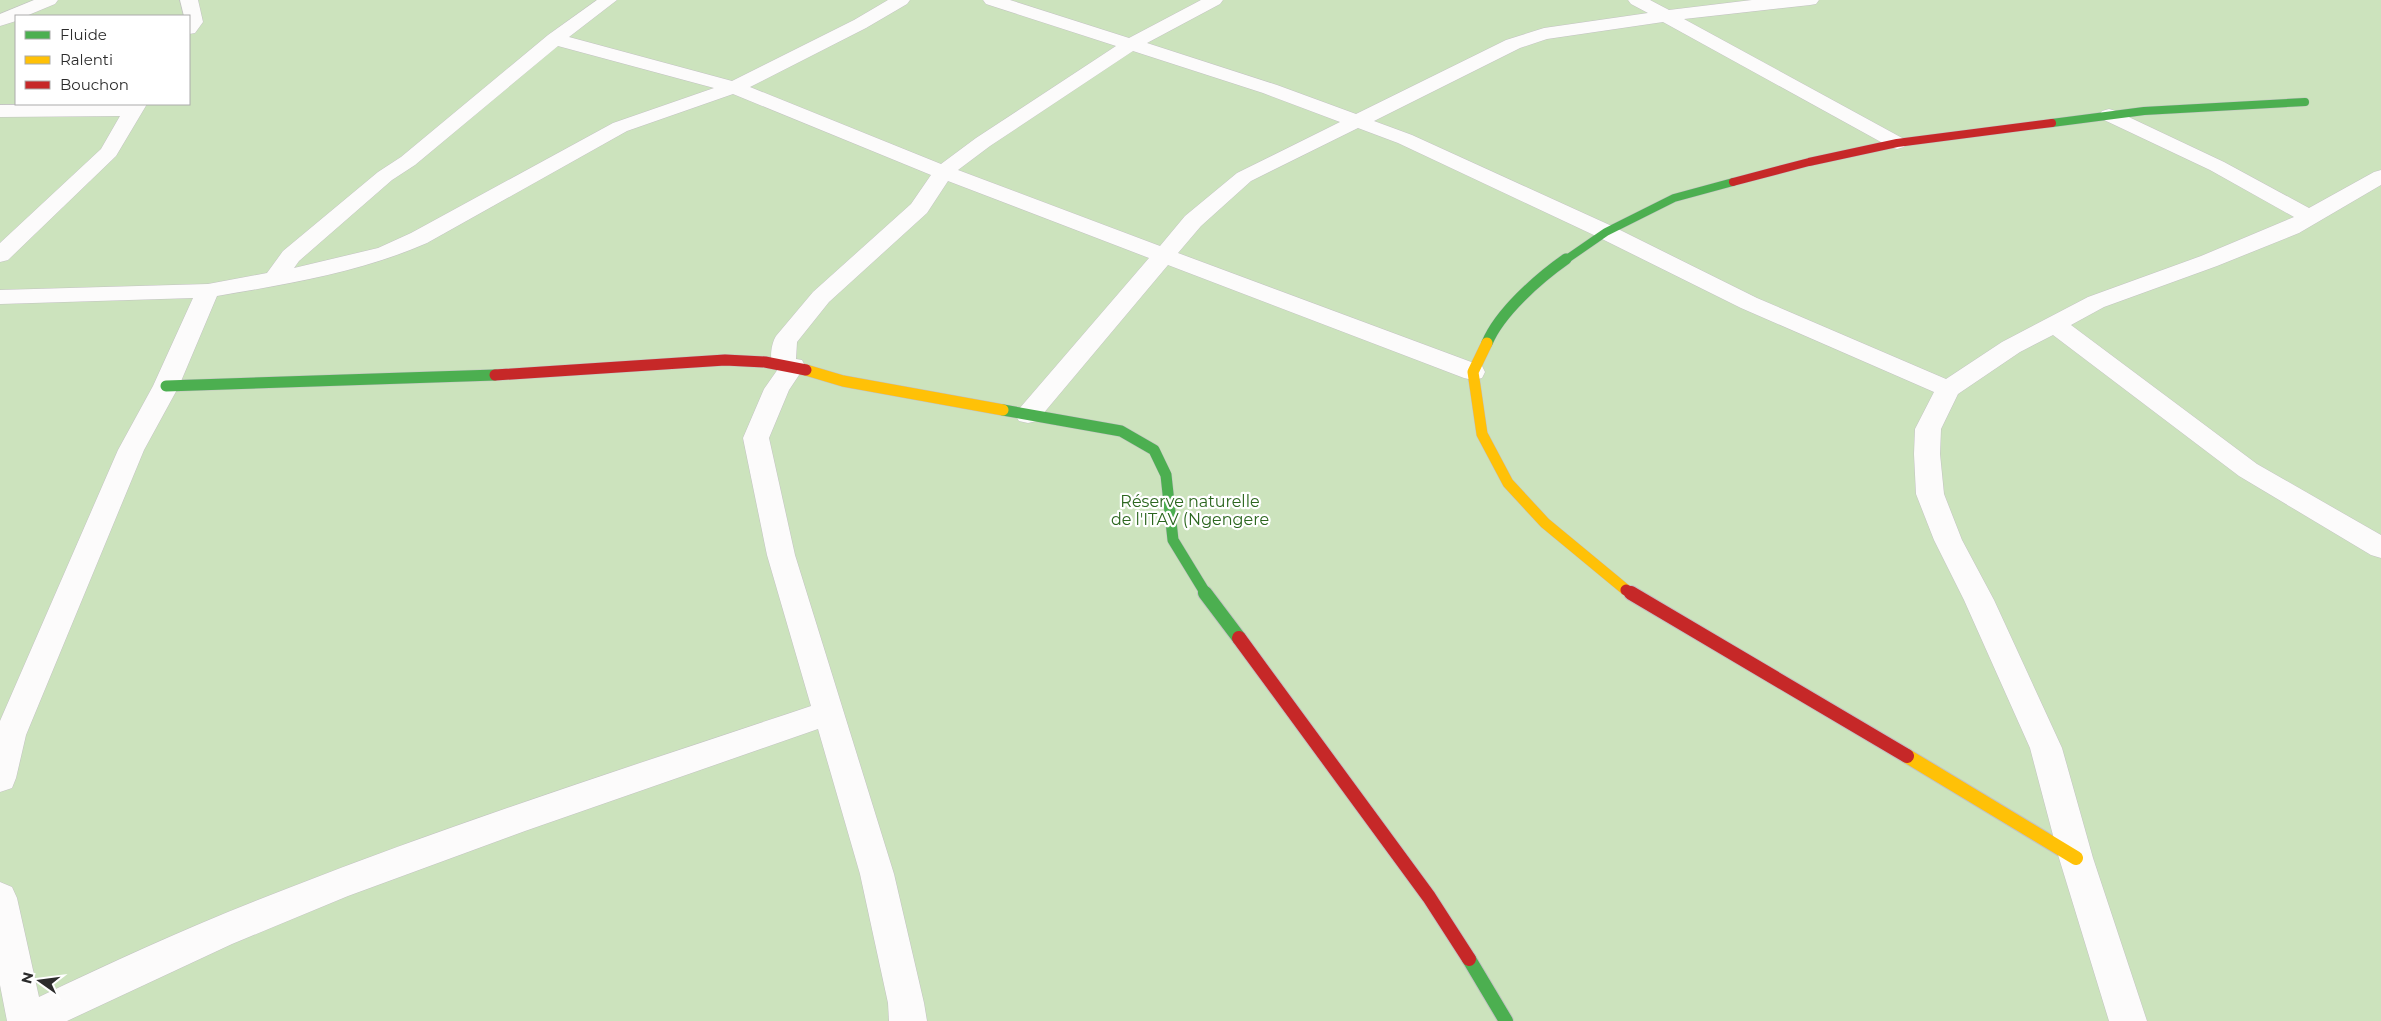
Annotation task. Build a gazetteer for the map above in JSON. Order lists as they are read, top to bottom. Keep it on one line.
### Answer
{"parks":["Réserve naturelle de l'ITAV (Ngengere"],"legend":["Fluide","Ralenti","Bouchon"],"north":"left"}
